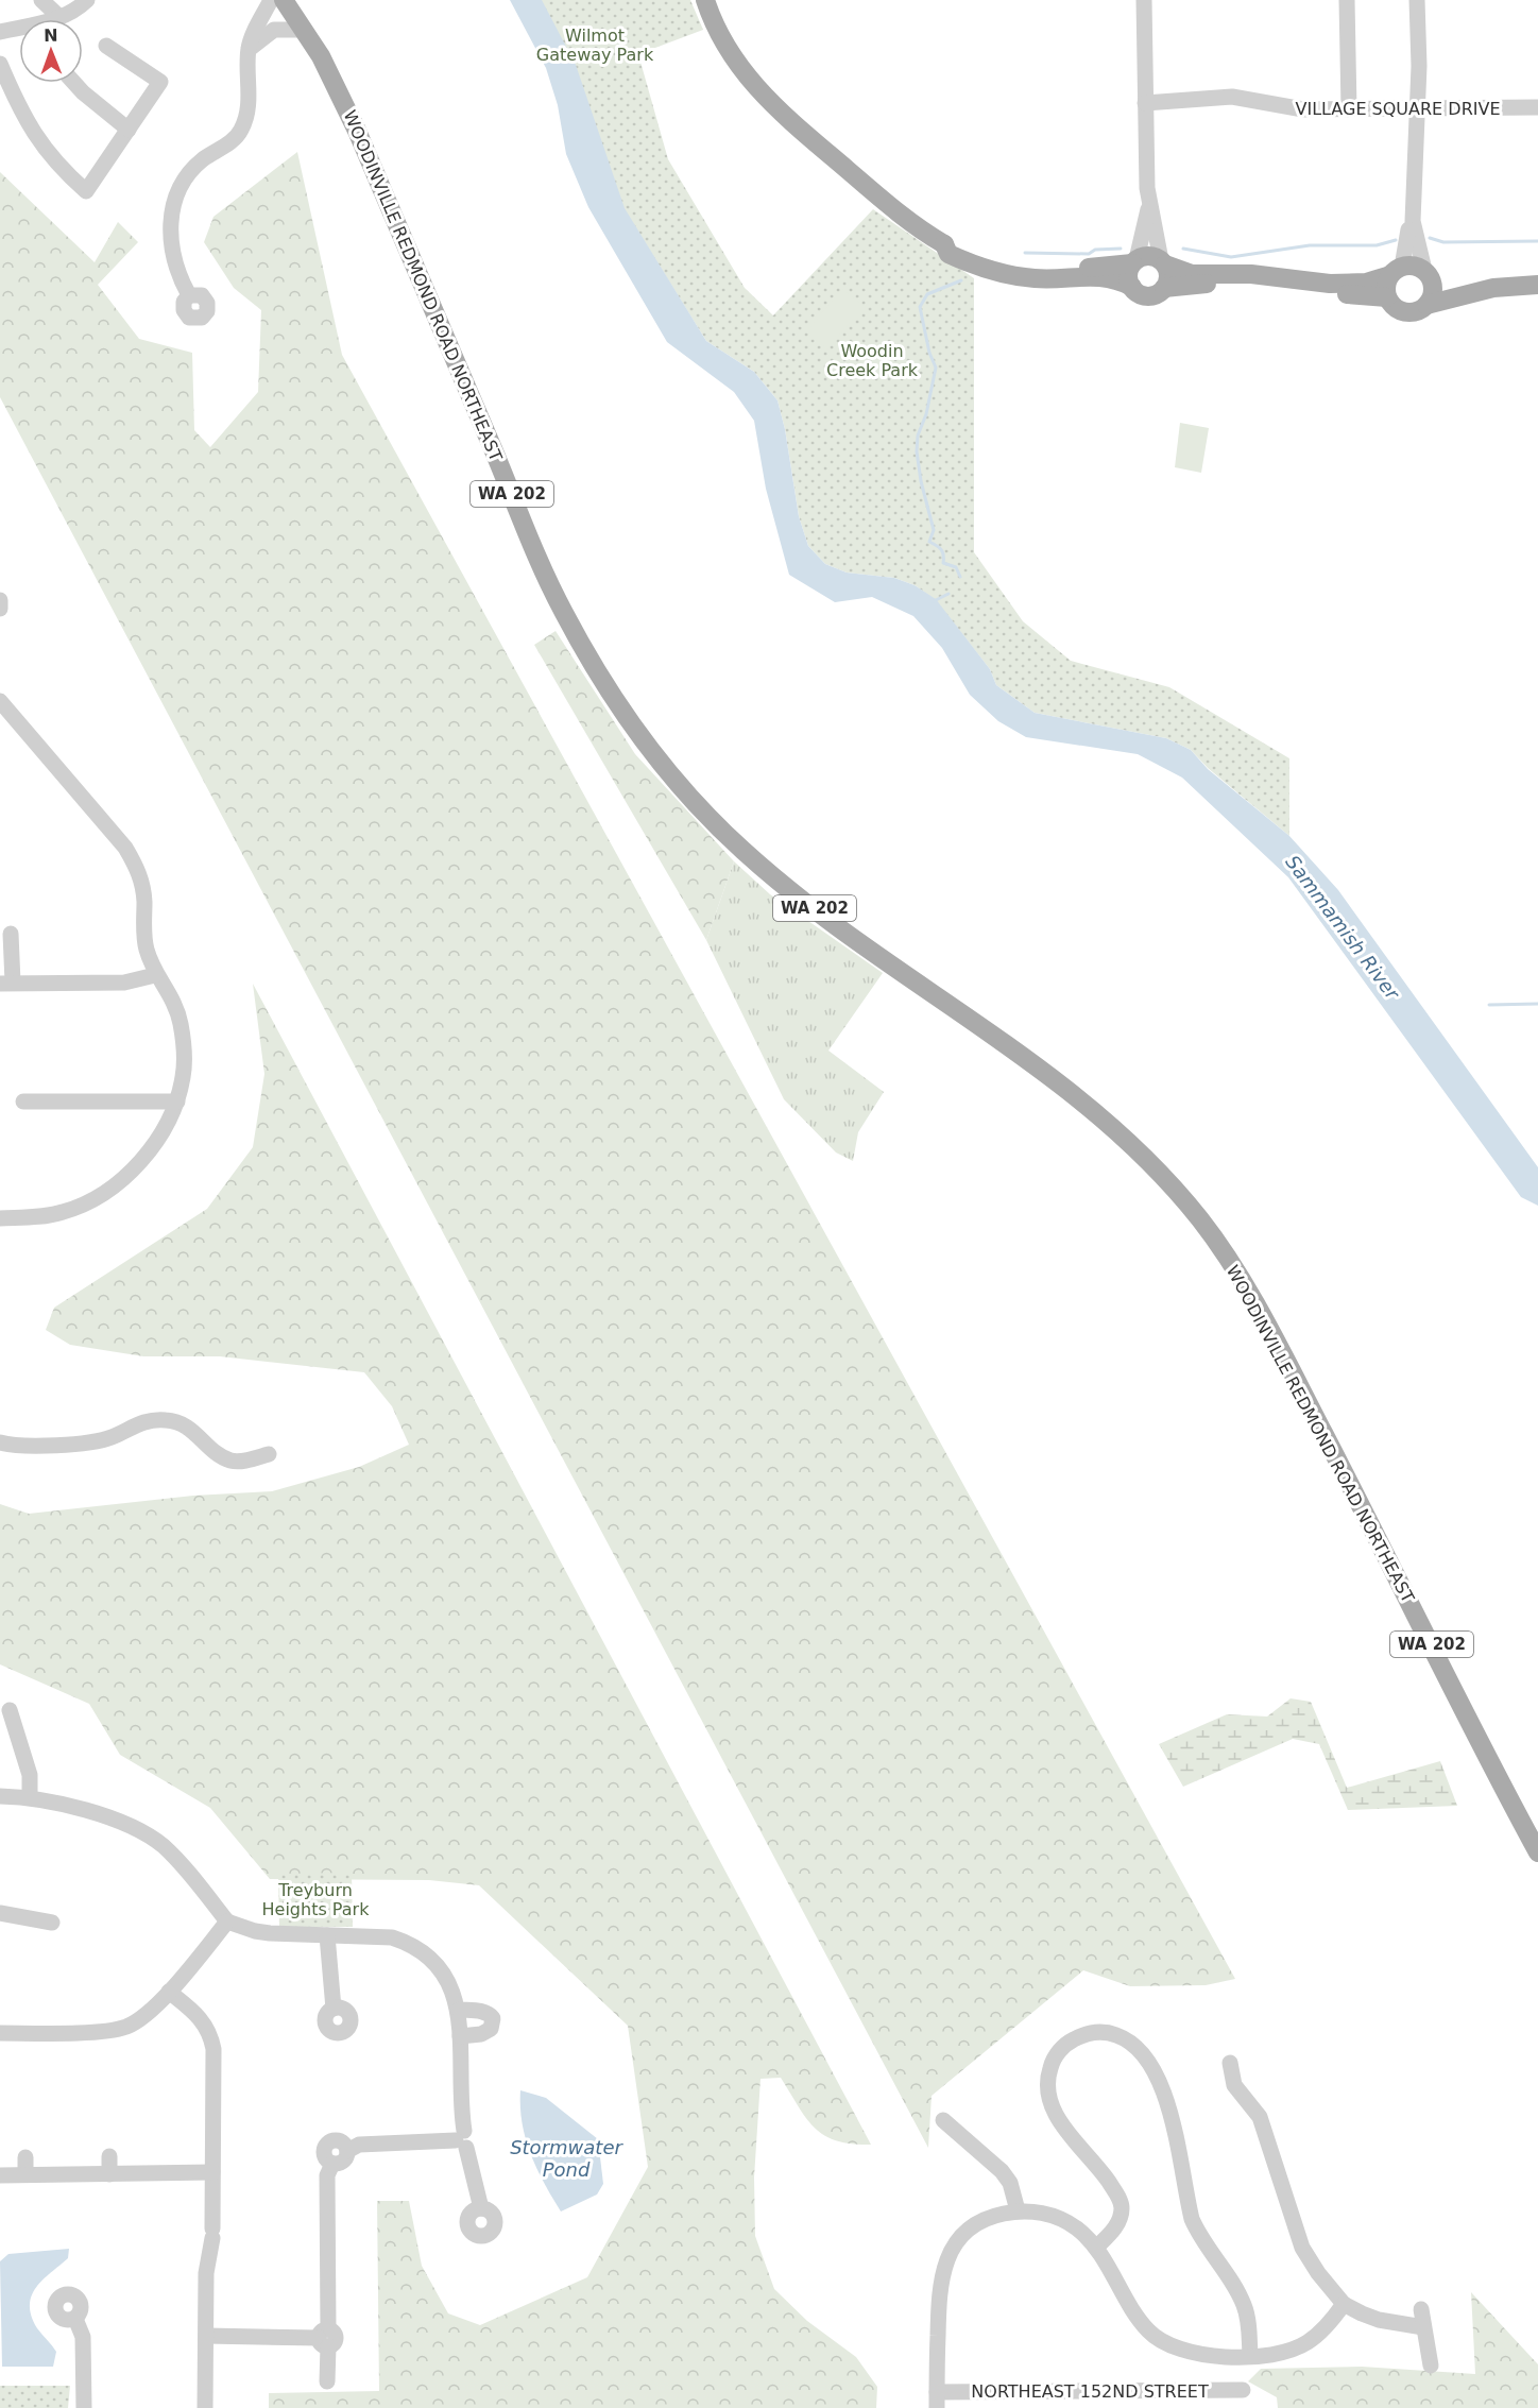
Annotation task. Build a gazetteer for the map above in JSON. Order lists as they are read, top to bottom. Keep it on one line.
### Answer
{"streets":{"main road":["WOODINVILLE REDMOND ROAD NORTHEAST","WA 202"],"street":["VILLAGE SQUARE DRIVE","NORTHEAST 152ND STREET"]},"water":["Sammamish River","Stormwater Pond"],"parks":["Wilmot Gateway Park","Woodin Creek Park","Treyburn Heights Park"],"north":"top"}
